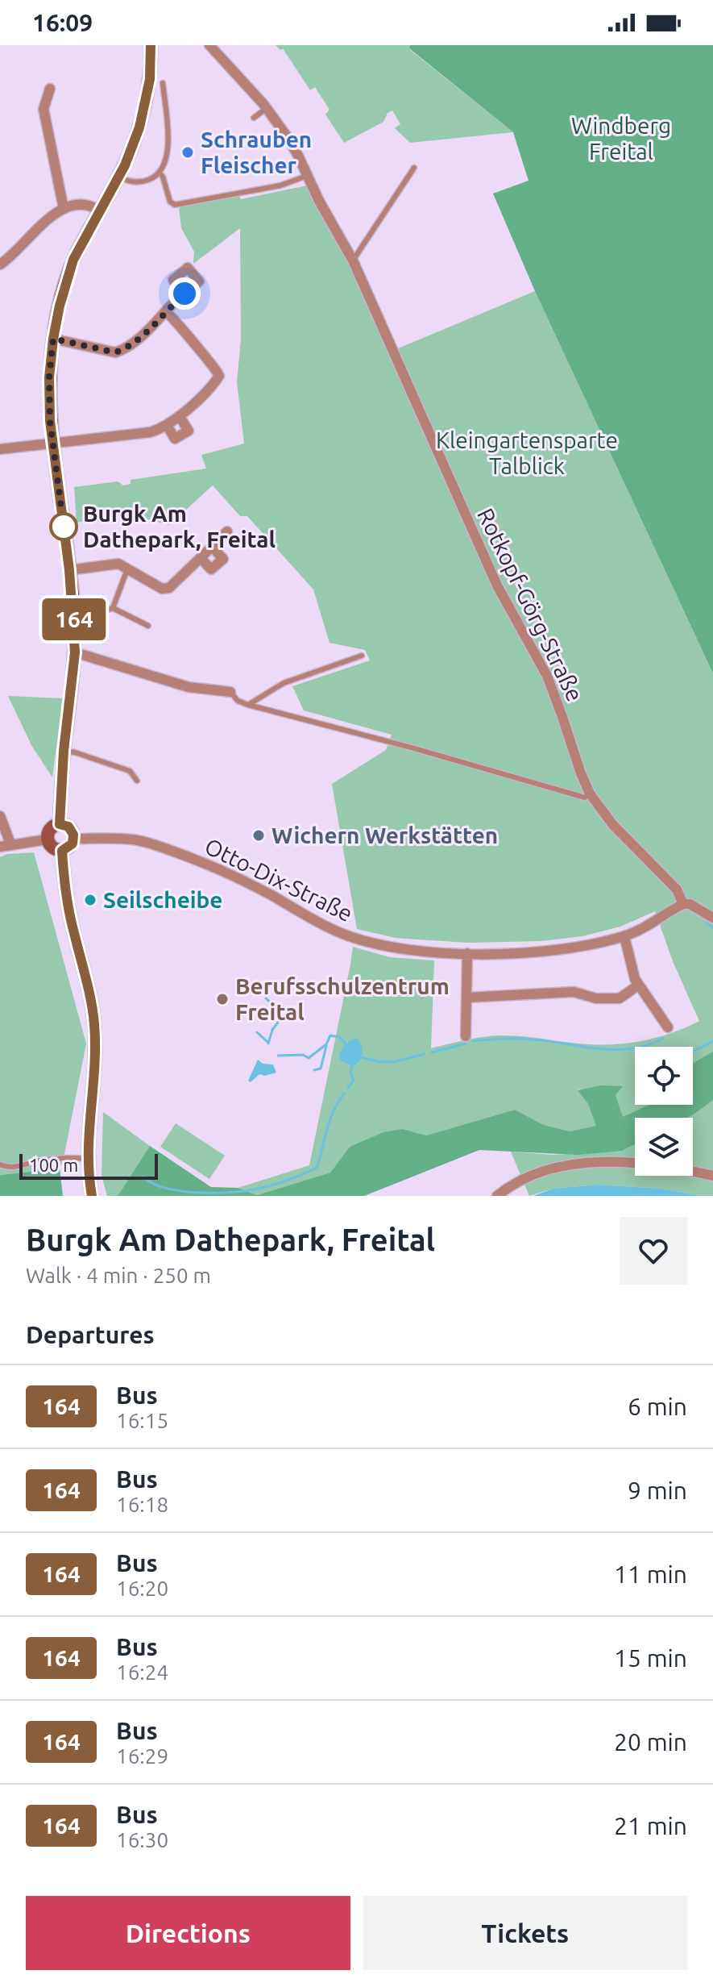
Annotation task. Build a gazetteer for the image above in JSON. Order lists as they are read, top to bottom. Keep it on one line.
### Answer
{"streets":{"street":["Rotkopf-Görg-Straße","Otto-Dix-Straße"]},"crossings":[["Rotkopf-Görg-Straße","Otto-Dix-Straße"]],"parks":["Windberg Freital","Kleingartensparte Talblick"],"places":["Schrauben Fleischer","Burgk Am Dathepark, Freital","Wichern Werkstätten","Seilscheibe","Berufsschulzentrum Freital"],"lines":["bus line 164"],"scale_bar":"100 m","page":{"status":"16:09","on_map":"164","scale":"100 m","heading":[["Burgk Am Dathepark, Freital","Walk · 4 min · 250 m"],"Departures"],"list":[{"mark":"164","name":"Bus","note":"16:15","value":"6 min"},{"mark":"164","name":"Bus","note":"16:18","value":"9 min"},{"mark":"164","name":"Bus","note":"16:20","value":"11 min"},{"mark":"164","name":"Bus","note":"16:24","value":"15 min"},{"mark":"164","name":"Bus","note":"16:29","value":"20 min"},{"mark":"164","name":"Bus","note":"16:30","value":"21 min"}],"buttons":["Directions","Tickets"]}}
